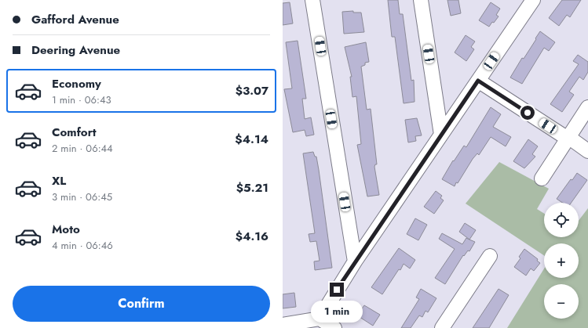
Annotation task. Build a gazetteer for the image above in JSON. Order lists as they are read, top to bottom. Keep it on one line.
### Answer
{"page":{"banner":["Gafford Avenue","Deering Avenue"],"list":[{"name":"Economy","note":"1 min · 06:43","value":"$3.07"},{"name":"Comfort","note":"2 min · 06:44","value":"$4.14"},{"name":"XL","note":"3 min · 06:45","value":"$5.21"},{"name":"Moto","note":"4 min · 06:46","value":"$4.16"}],"map_buttons":["+","−"],"buttons":"Confirm","bubble":"1 min"}}
